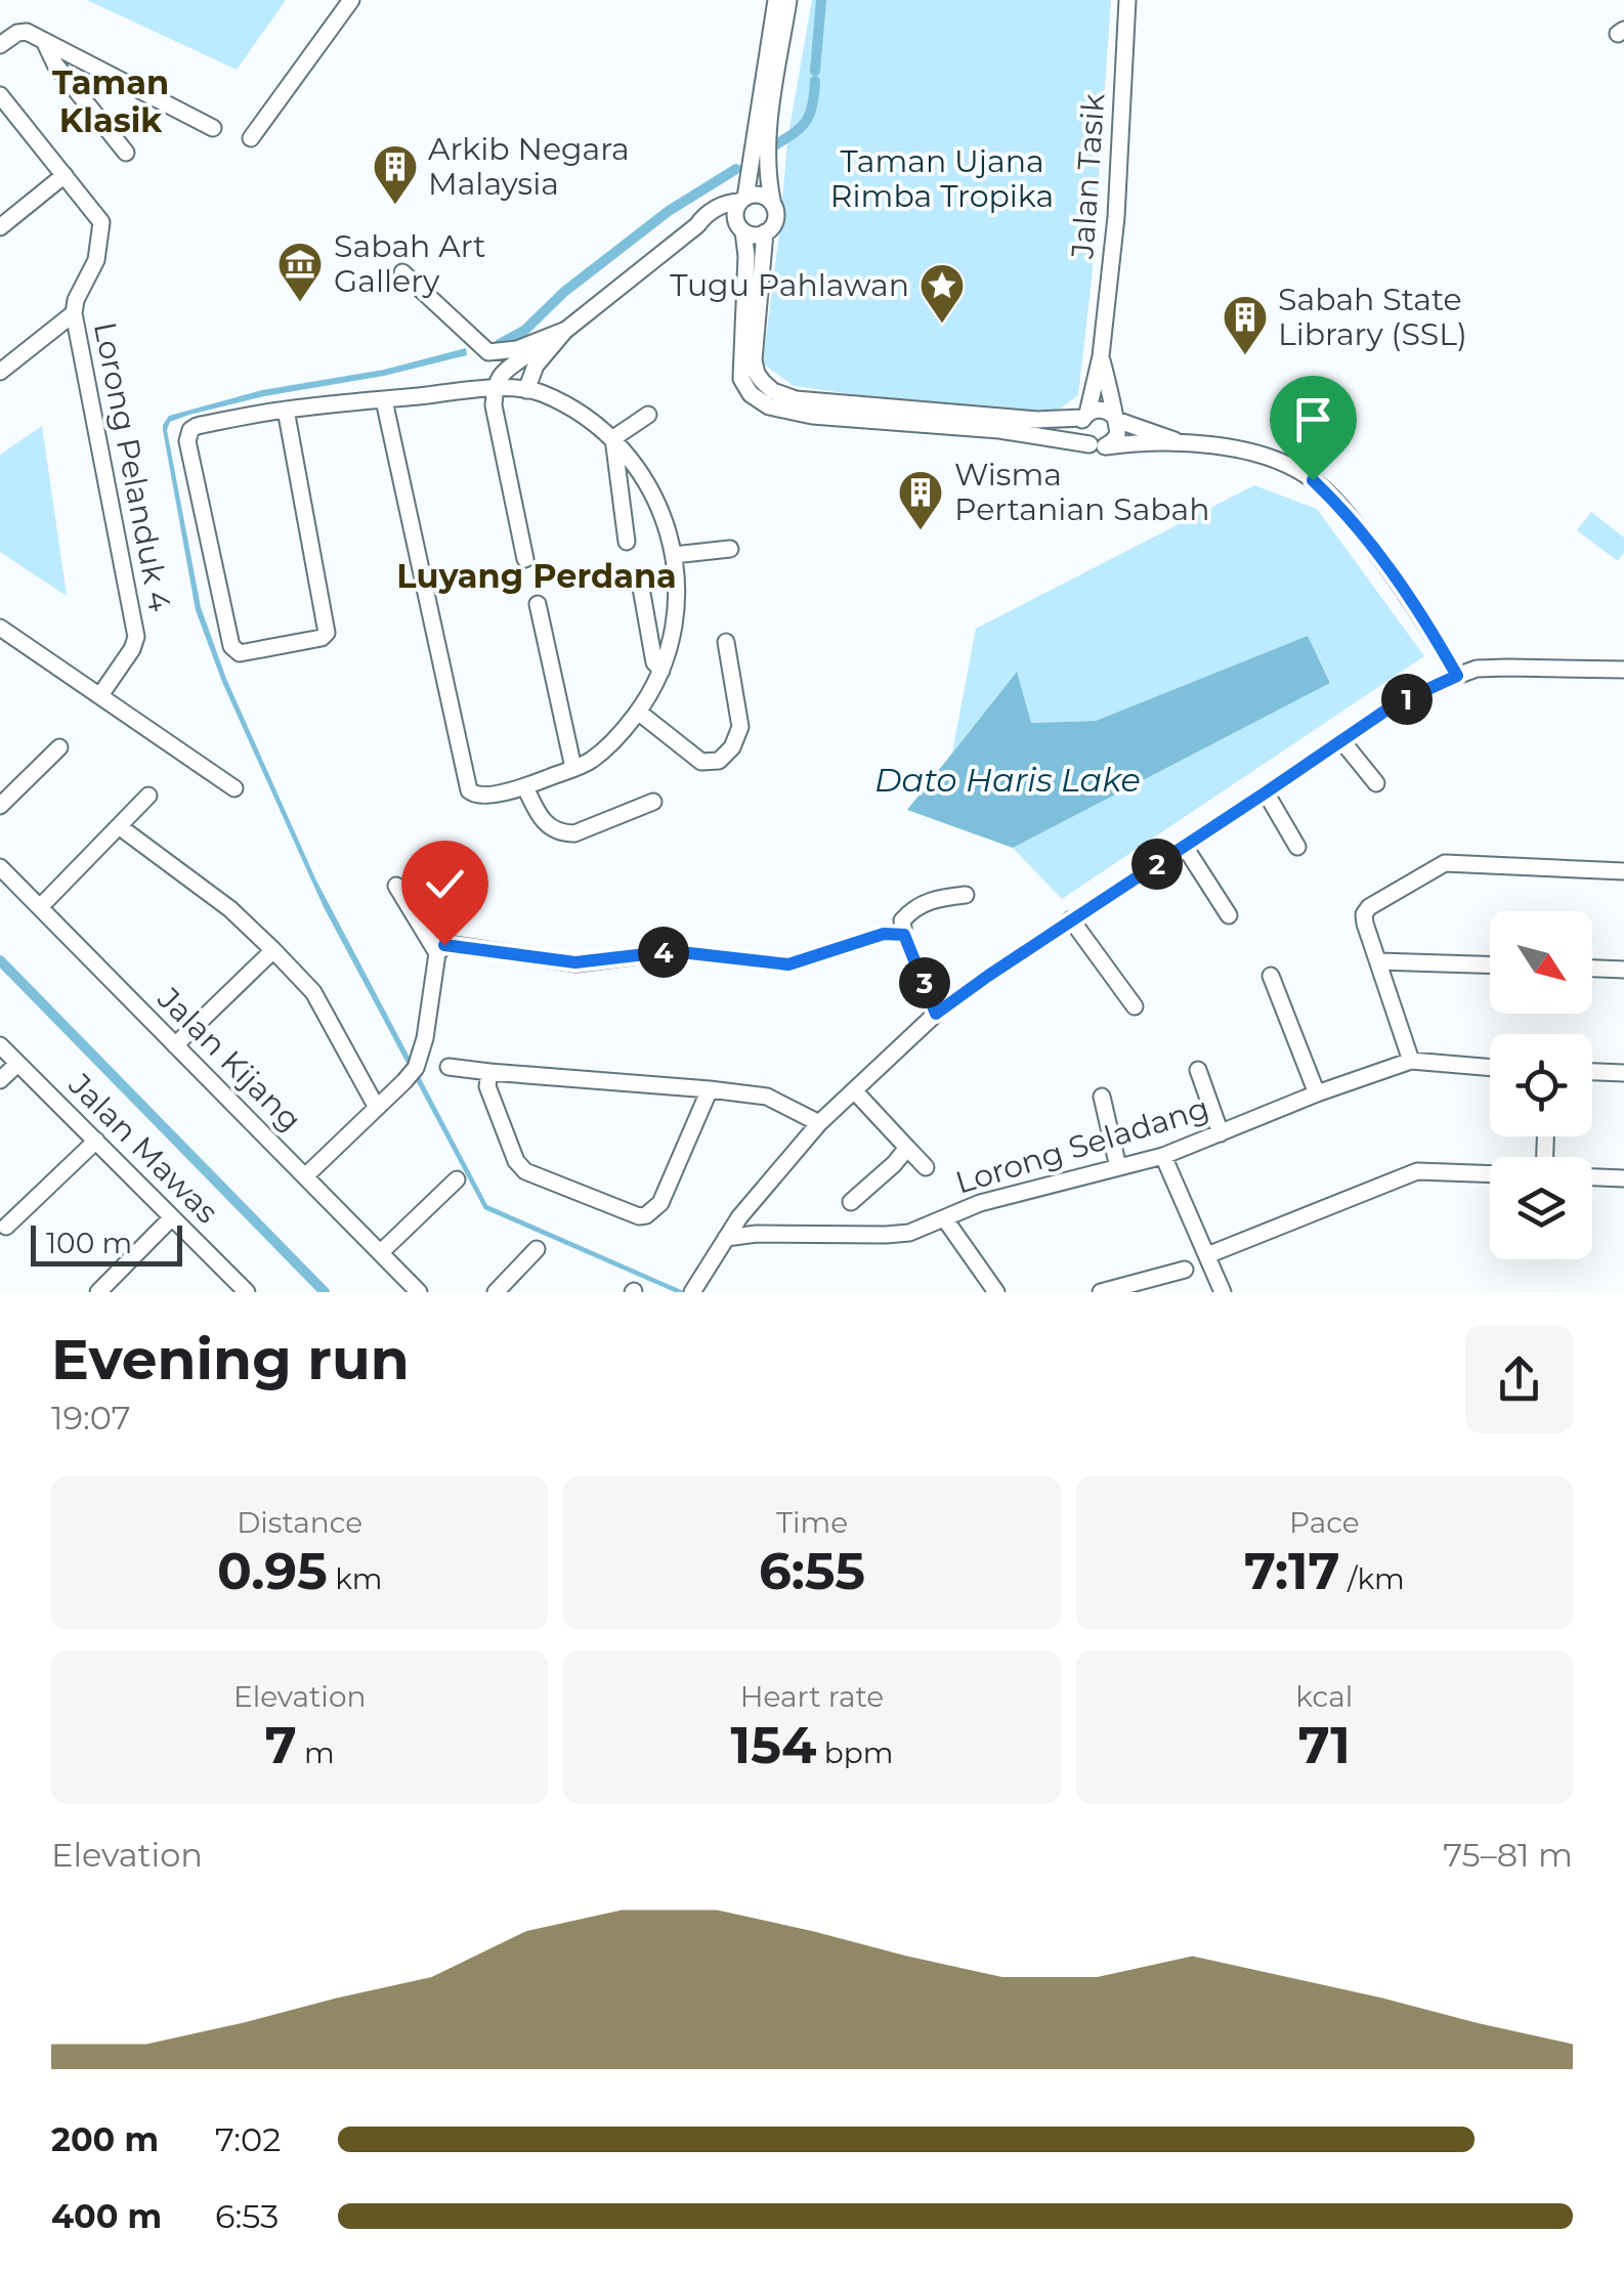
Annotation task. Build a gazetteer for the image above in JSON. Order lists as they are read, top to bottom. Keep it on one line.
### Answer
{"streets":{"street":["Jalan Tasik","Lorong Pelanduk 4","Jalan Kijang","Lorong Seladang","Jalan Mawas"]},"districts":["Taman Klasik","Luyang Perdana"],"water":["Dato Haris Lake"],"parks":["Taman Ujana Rimba Tropika"],"places":{"building":["Arkib Negara Malaysia","Sabah State Library (SSL)","Wisma Pertanian Sabah"],"museum":["Sabah Art Gallery"],"place":["Tugu Pahlawan"]},"scale_bar":"100 m","north":"bottom right","page":{"pins":["1","2","4","3"],"scale":"100 m","heading":["Evening run","19:07"],"stats":[["Distance","0.95 km"],["Time","6:55"],["Pace","7:17 /km"],["Elevation","7 m"],["Heart rate","154 bpm"],["kcal","71"]],"chart":["Elevation","75–81 m"],"list":[{"name":"200 m","note":"7:02"},{"name":"400 m","note":"6:53"}]}}
